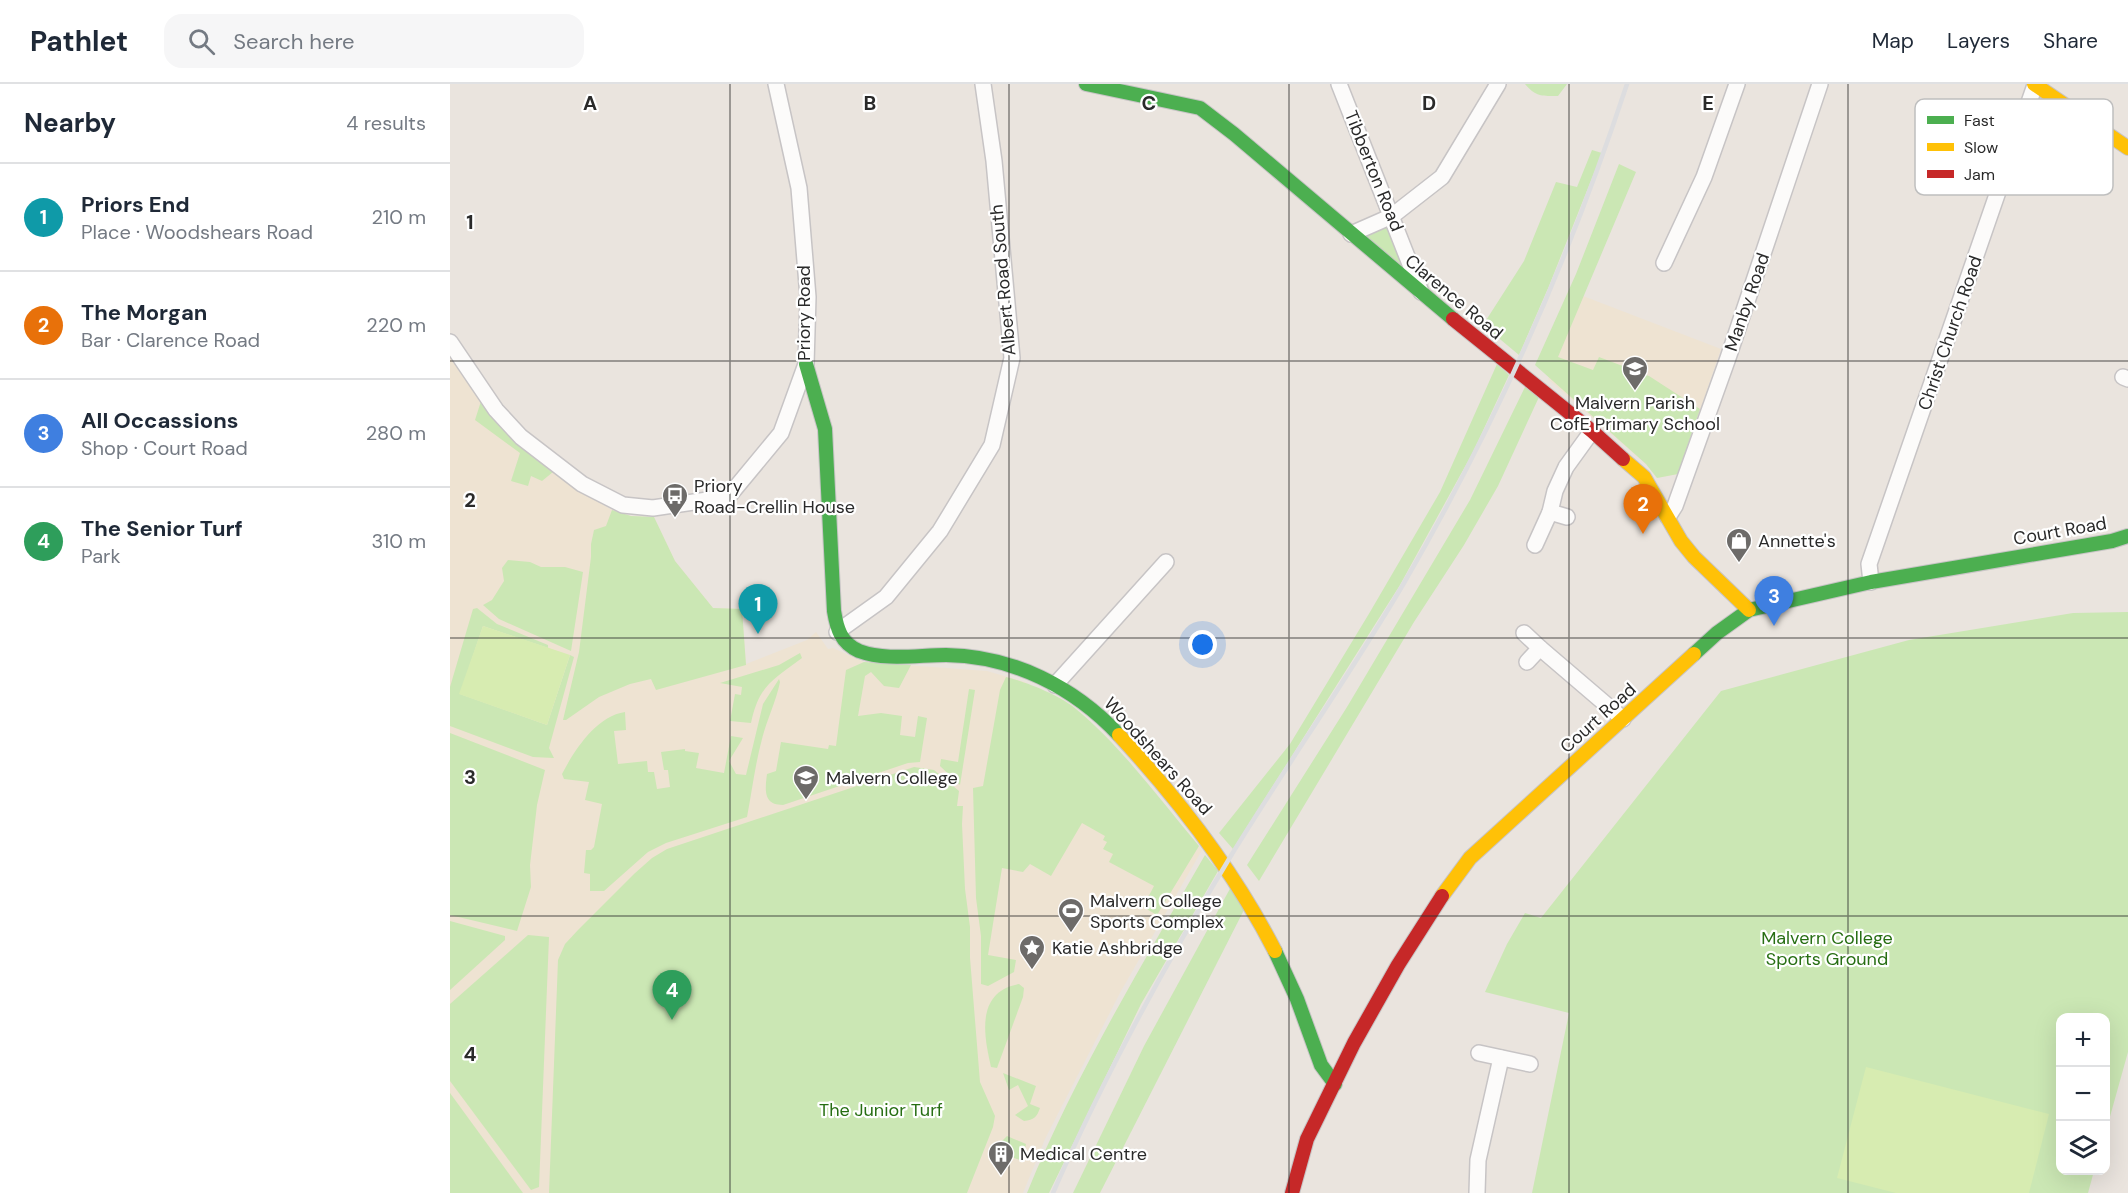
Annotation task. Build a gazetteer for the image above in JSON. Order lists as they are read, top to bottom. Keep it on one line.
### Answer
{"streets":{"street":["Tibberton Road","Albert Road South","Clarence Road","Manby Road","Priory Road","Christ Church Road","Court Road","Woodshears Road"]},"crossings":[["Tibberton Road","Clarence Road"],["Albert Road South","Woodshears Road"],["Clarence Road","Manby Road"],["Clarence Road","Court Road"],["Christ Church Road","Court Road"],["Court Road","Woodshears Road"]],"parks":["Malvern College Sports Ground","The Junior Turf"],"places":{"school or university":["Malvern Parish CofE Primary School","Malvern College"],"bus stop":["Priory Road-Crellin House"],"shop":["Annette's"],"sports":["Malvern College Sports Complex"],"place":["Katie Ashbridge"],"building":["Medical Centre"]},"legend":["Fast","Slow","Jam"],"page":{"header":"Pathlet","search":"Search here","nav":["Map","Layers","Share"],"heading":["Nearby","4 results"],"list":[{"mark":"1","name":"Priors End","note":"Place · Woodshears Road","value":"210 m"},{"mark":"2","name":"The Morgan","note":"Bar · Clarence Road","value":"220 m"},{"mark":"3","name":"All Occassions","note":"Shop · Court Road","value":"280 m"},{"mark":"4","name":"The Senior Turf","note":"Park","value":"310 m"}],"pins":["2","3","1","4"],"map_buttons":["+","−"]},"grid":{"columns":["A","B","C","D","E"],"rows":["1","2","3","4"]}}
